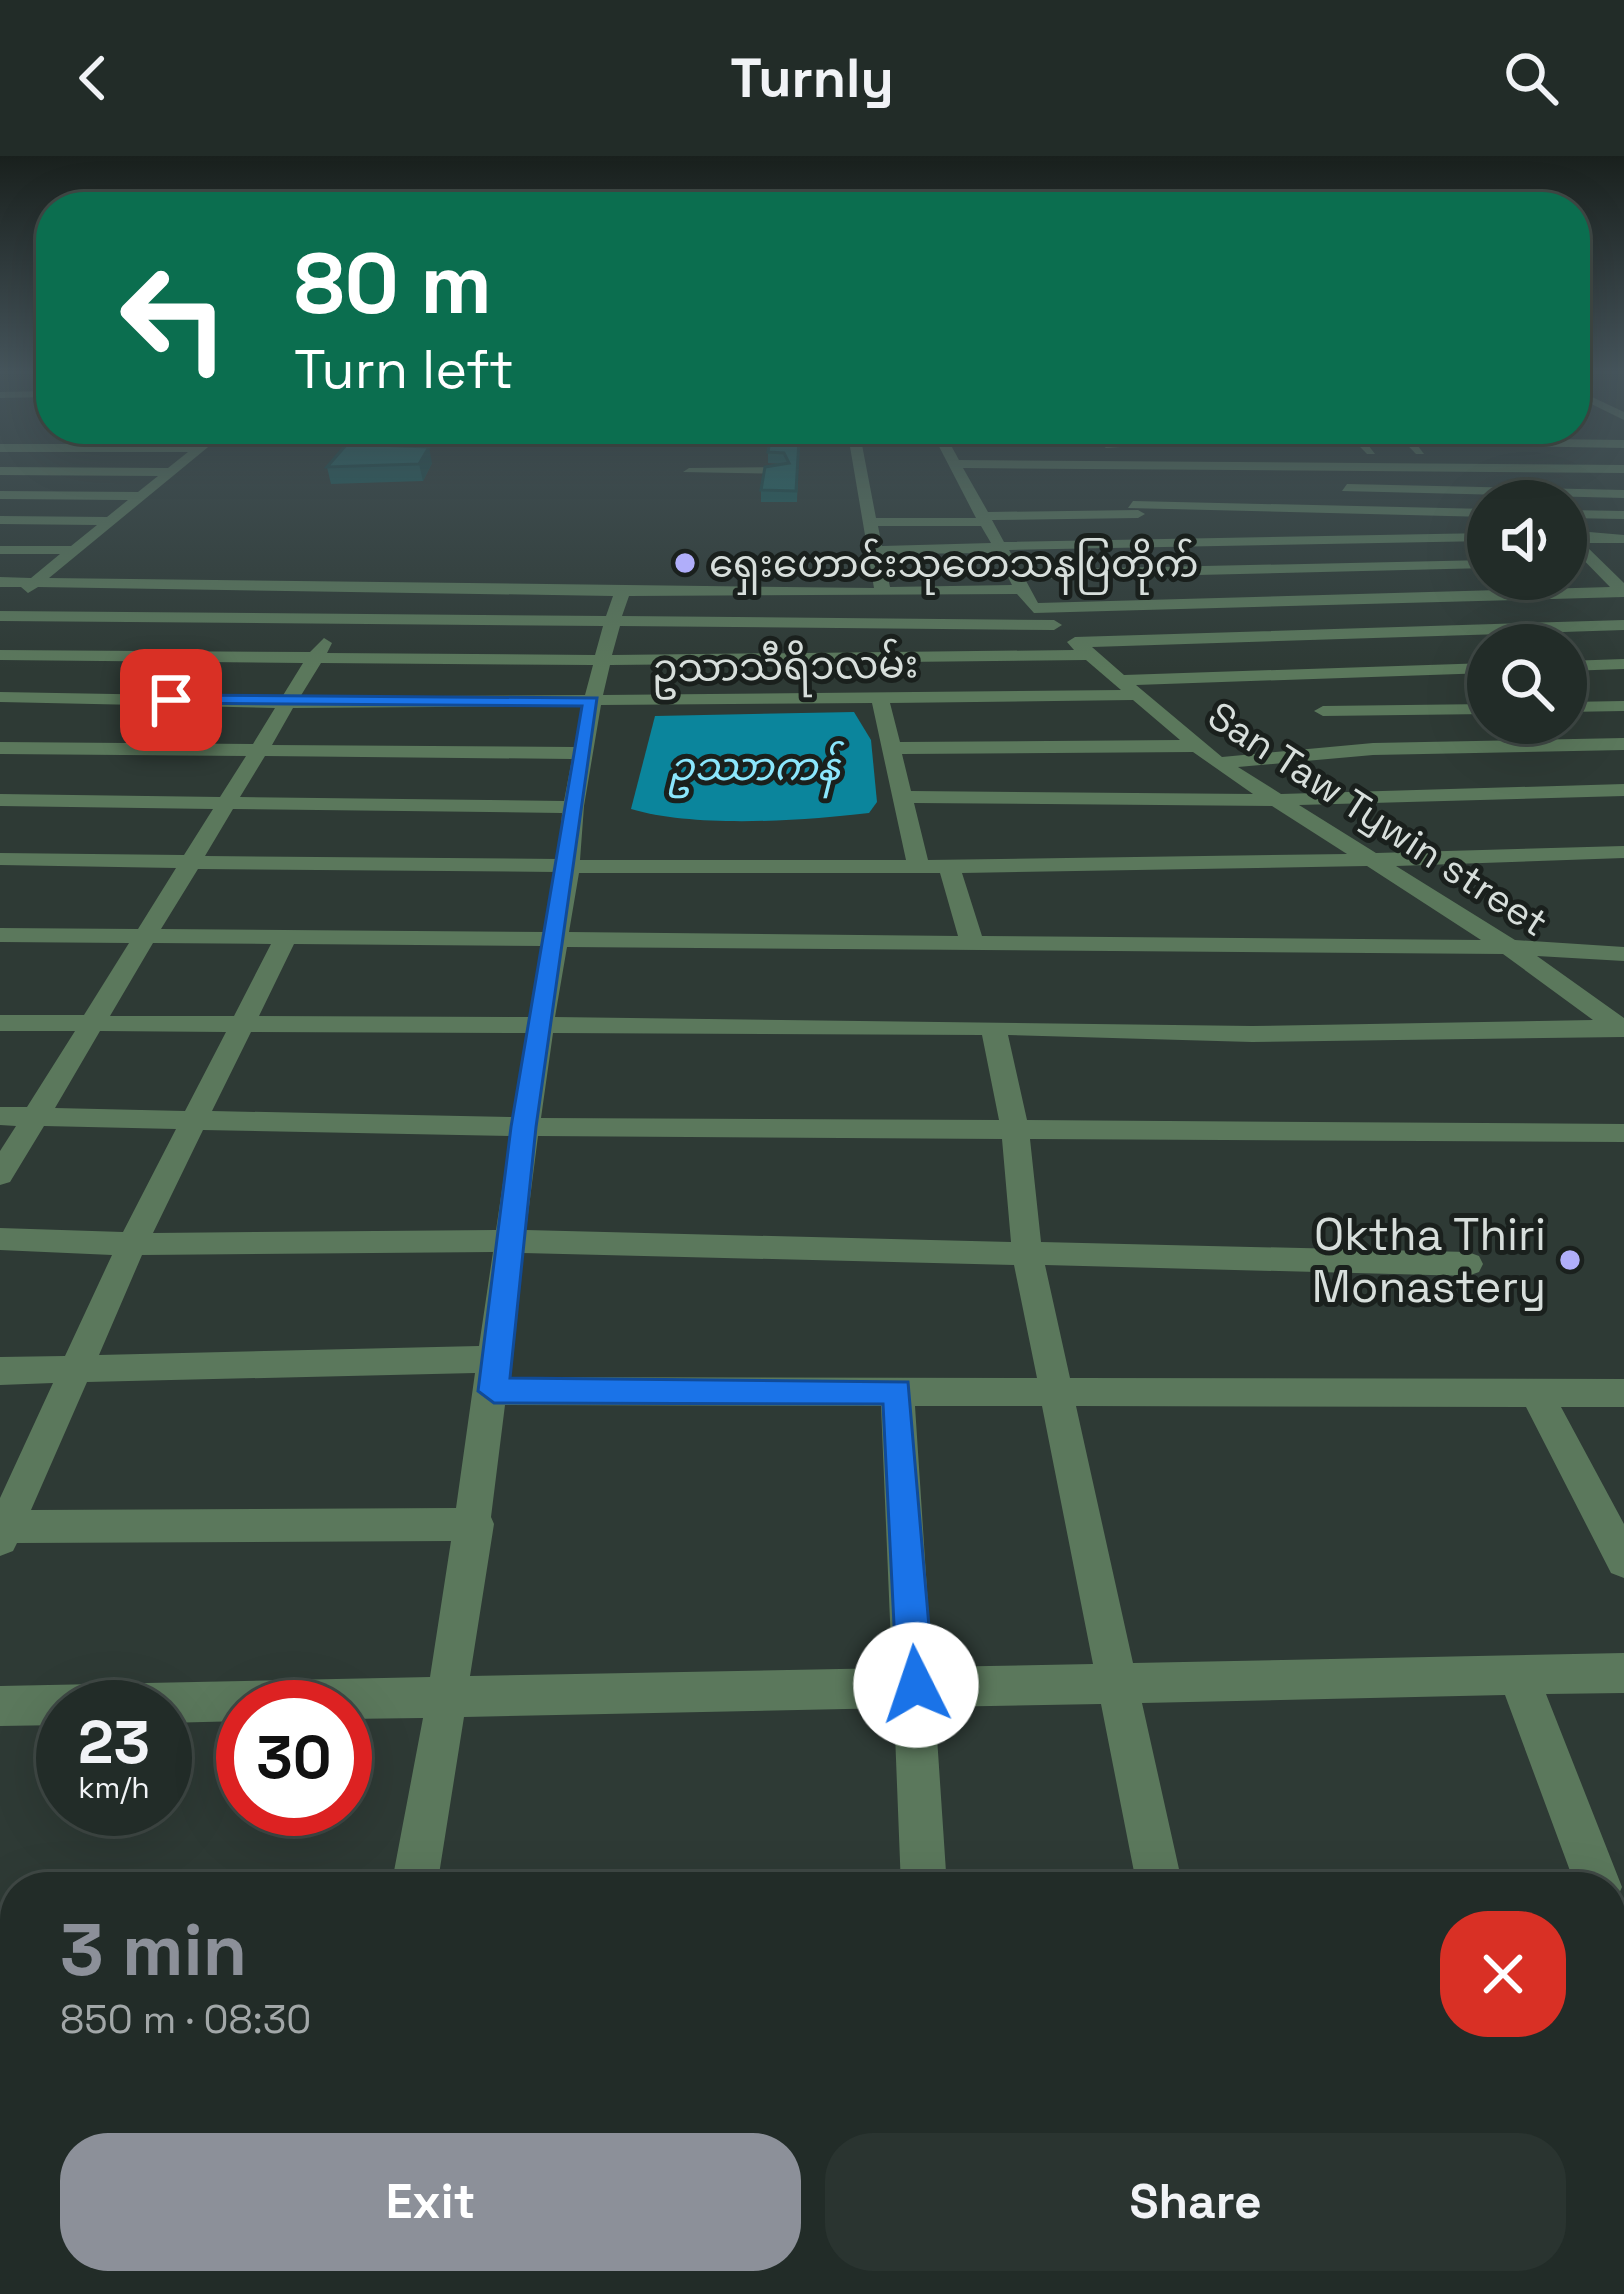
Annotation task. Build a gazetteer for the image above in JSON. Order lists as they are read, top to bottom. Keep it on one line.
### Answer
{"streets":{"street":["ဥသာသီရိ၁လမ်း","San Taw Tywin street"]},"crossings":[["ဥသာသီရိ၁လမ်း","San Taw Tywin street"]],"water":["ဥဿာကန်"],"places":["ရှေးဟောင်းသုတေသနပြတိုက်","Oktha Thiri Monastery"],"page":{"header":"Turnly","turn":["80 m","Turn left"],"speed":"23 km/h","limit":"30","heading":["3 min","850 m · 08:30"],"buttons":["Exit","Share"]}}
